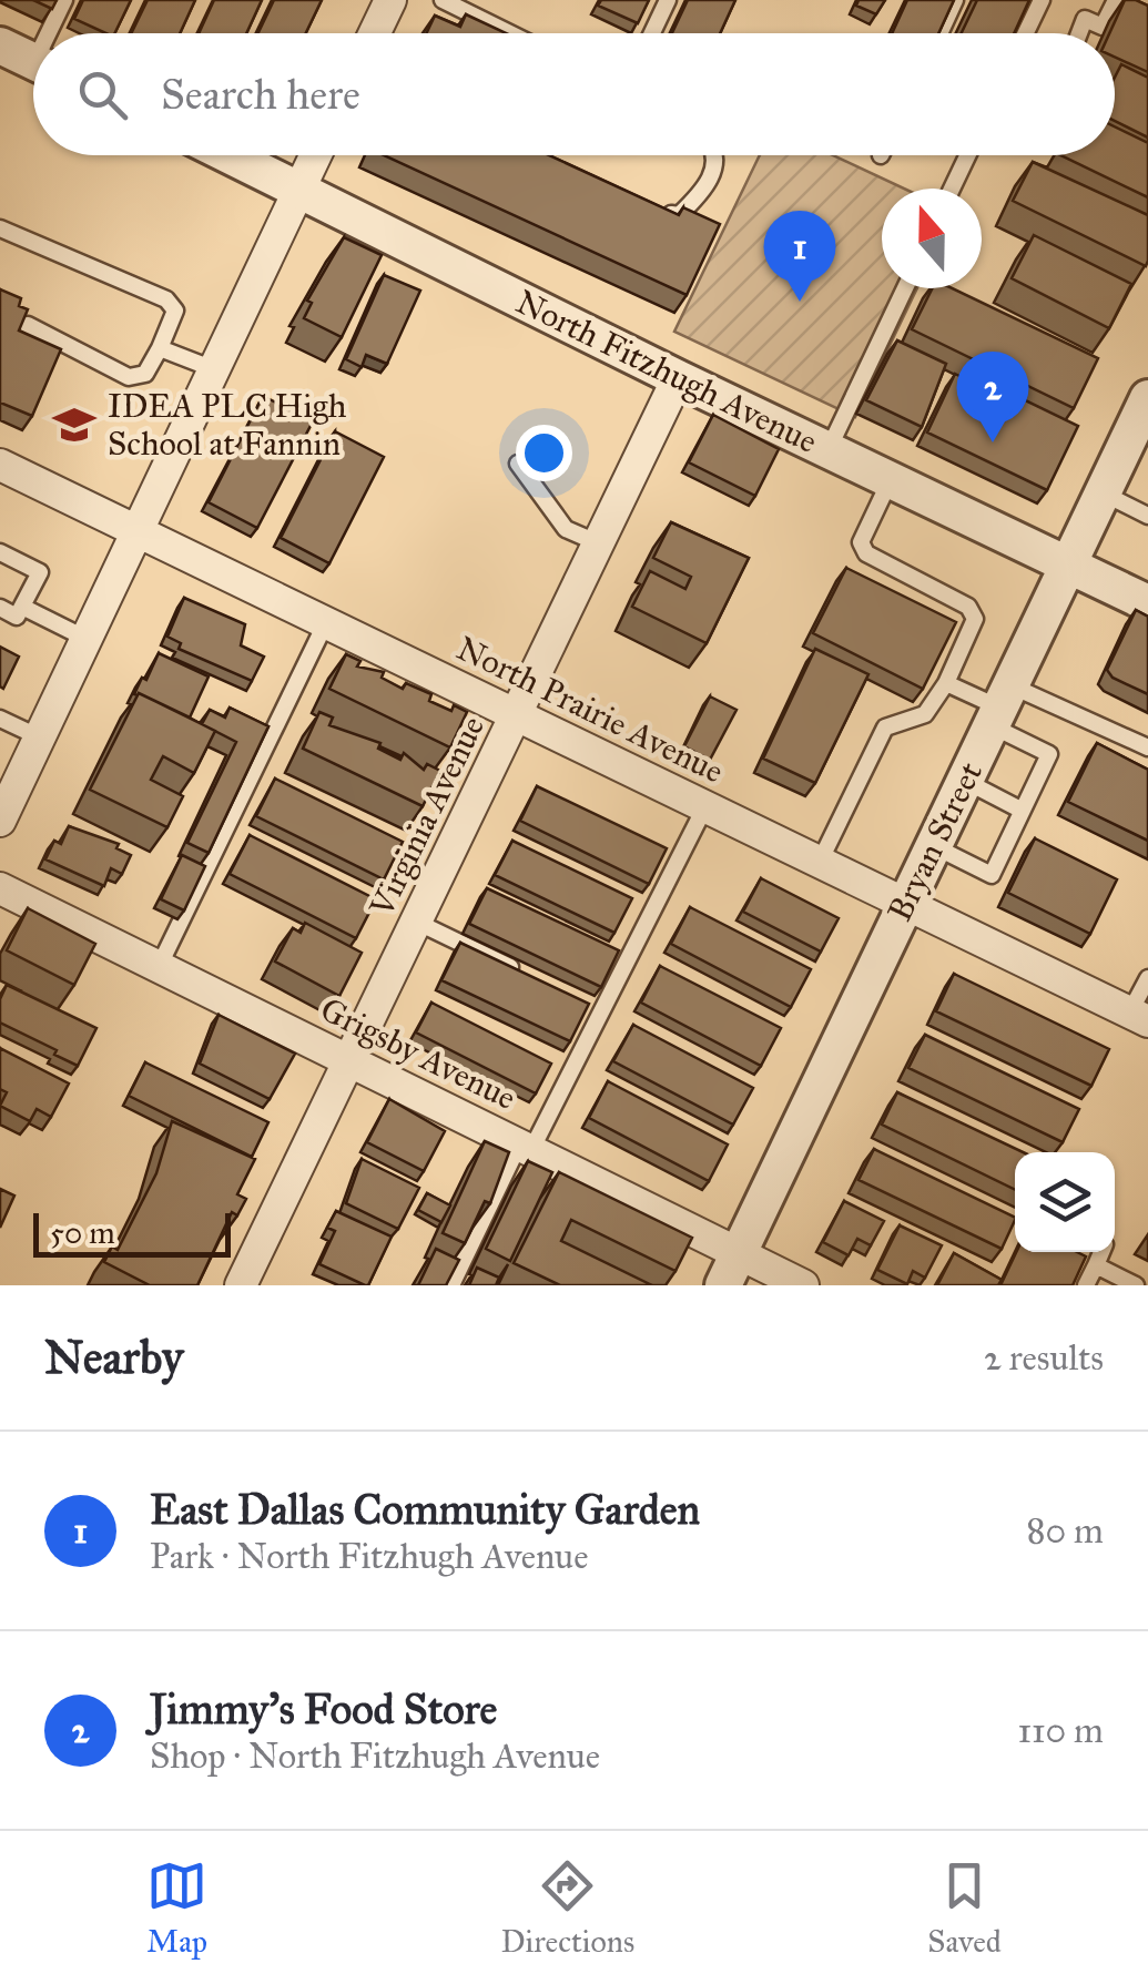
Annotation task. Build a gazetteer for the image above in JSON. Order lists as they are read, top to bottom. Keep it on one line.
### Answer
{"streets":{"street":["North Fitzhugh Avenue","North Prairie Avenue","Virginia Avenue","Bryan Street","Grigsby Avenue"]},"crossings":[["North Fitzhugh Avenue","Virginia Avenue"],["North Fitzhugh Avenue","Bryan Street"],["North Prairie Avenue","Virginia Avenue"],["North Prairie Avenue","Bryan Street"],["Virginia Avenue","Grigsby Avenue"],["Bryan Street","Grigsby Avenue"]],"places":{"school or university":["IDEA PLC High School at Fannin"]},"scale_bar":"50 m","north":"top","page":{"search":"Search here","pins":["1","2"],"scale":"50 m","heading":["Nearby","2 results"],"list":[{"mark":"1","name":"East Dallas Community Garden","note":"Park · North Fitzhugh Avenue","value":"80 m"},{"mark":"2","name":"Jimmy's Food Store","note":"Shop · North Fitzhugh Avenue","value":"110 m"}],"nav":["Map","Directions","Saved"]}}
